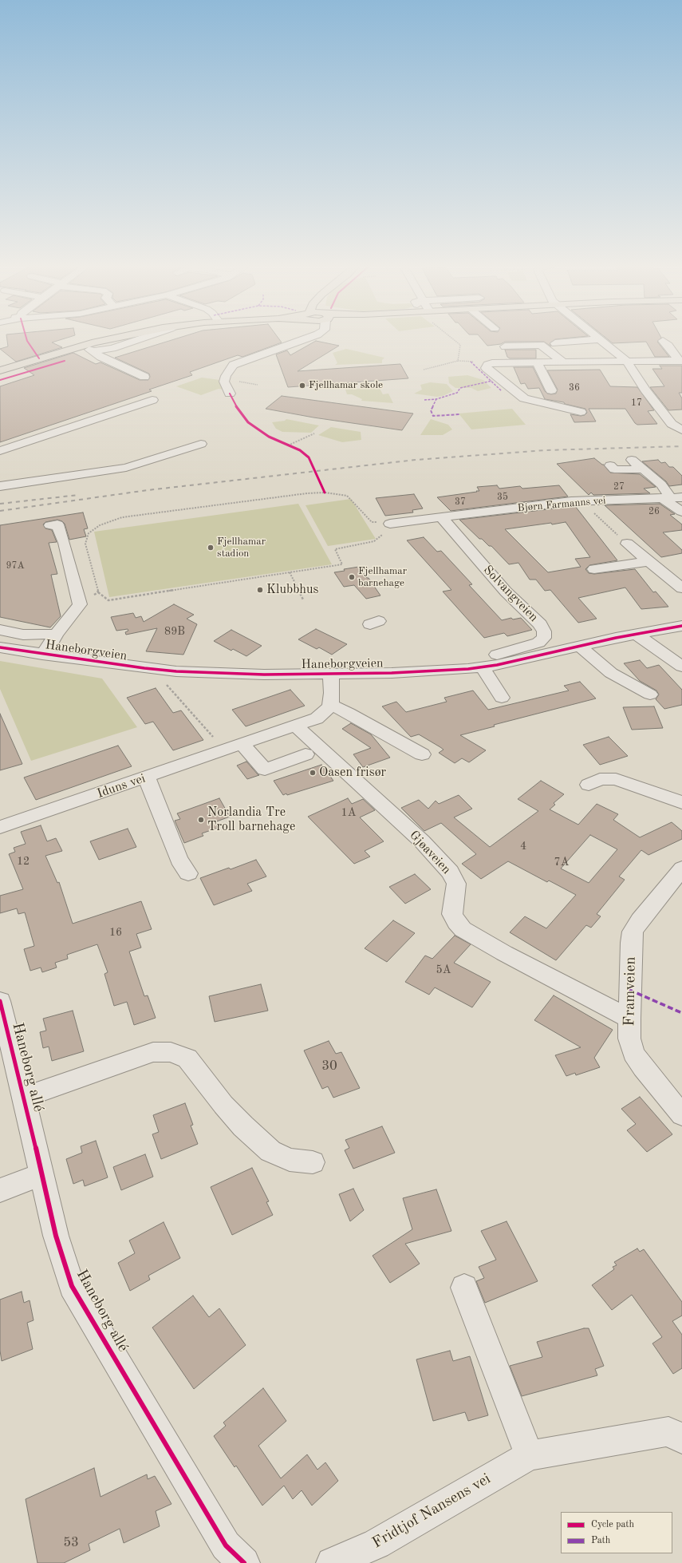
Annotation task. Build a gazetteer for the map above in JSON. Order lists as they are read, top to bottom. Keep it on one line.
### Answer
{"streets":{"street":["Bjørn Farmanns vei","Solvangveien","Haneborgveien","Iduns vei","Gjøaveien","Framveien","Haneborg allé","Fridtjof Nansens vei"]},"crossings":[["Bjørn Farmanns vei","Solvangveien"],["Solvangveien","Haneborgveien"],["Iduns vei","Gjøaveien"],["Gjøaveien","Framveien"]],"places":["Fjellhamar skole","Fjellhamar stadion","Fjellhamar barnehage","Klubbhus","Oasen frisør","Norlandia Tre Troll barnehage"],"house_numbers":["36","17","27","35","37","26","97A","89B","1A","4","12","7A","16","5A","30","53"],"legend":["Cycle path","Path"]}
